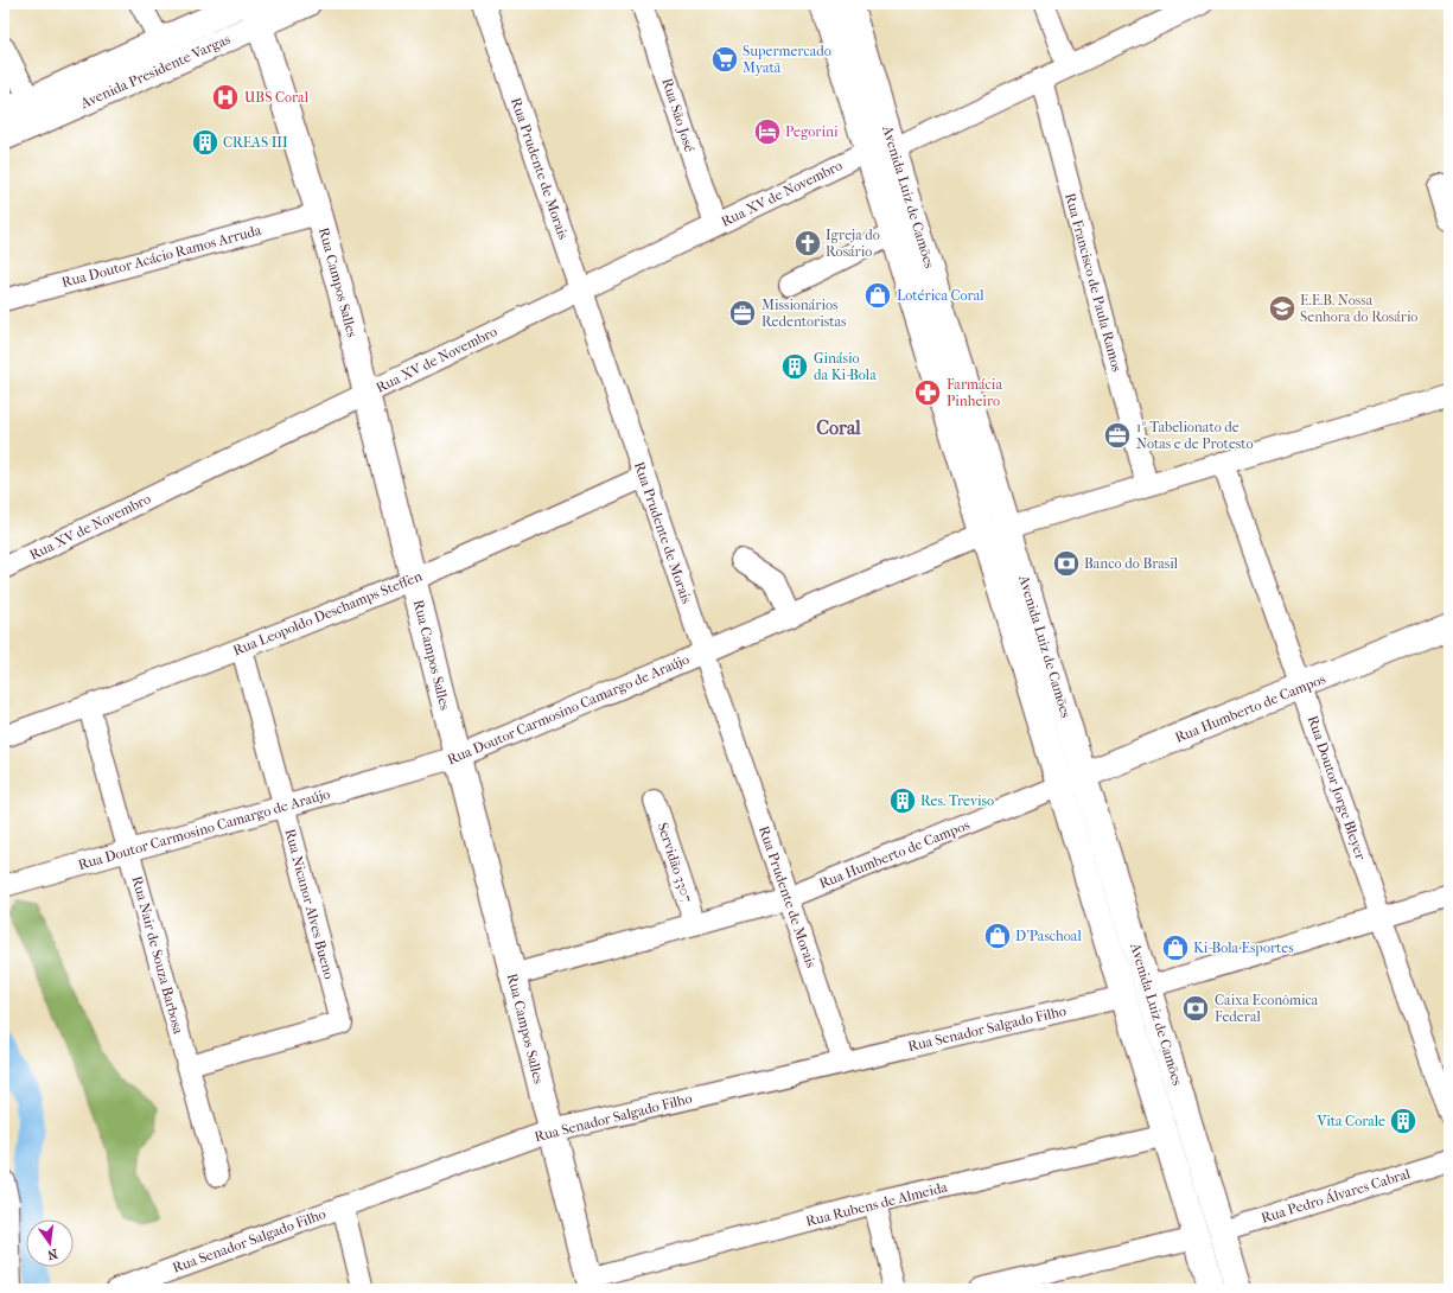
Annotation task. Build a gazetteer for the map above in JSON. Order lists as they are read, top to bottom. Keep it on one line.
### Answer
{"streets":{"main road":["Avenida Presidente Vargas","Avenida Luiz de Camões","Rua Campos Salles","Rua Humberto de Campos"],"street":["Rua São José","Rua Prudente de Morais","Rua XV de Novembro","Rua Doutor Acácio Ramos Arruda","Rua Francisco de Paula Ramos","Rua Leopoldo Deschamps Steffen","Rua Doutor Carmosino Camargo de Araújo","Rua Doutor Jorge Bleyer","Servidão 3307","Rua Nicanor Alves Bueno","Rua Nair de Souza Barbosa","Rua Senador Salgado Filho","Rua Pedro Álvares Cabral","Rua Rubens de Almeida"]},"crossings":[["Avenida Presidente Vargas","Rua Campos Salles"],["Rua São José","Rua XV de Novembro"],["Rua Prudente de Morais","Rua XV de Novembro"],["Rua Prudente de Morais","Rua Leopoldo Deschamps Steffen"],["Rua Prudente de Morais","Rua Humberto de Campos"],["Rua Prudente de Morais","Rua Doutor Carmosino Camargo de Araújo"],["Rua Prudente de Morais","Rua Senador Salgado Filho"],["Rua XV de Novembro","Avenida Luiz de Camões"],["Rua XV de Novembro","Rua Campos Salles"],["Avenida Luiz de Camões","Rua Humberto de Campos"],["Avenida Luiz de Camões","Rua Doutor Carmosino Camargo de Araújo"],["Avenida Luiz de Camões","Rua Senador Salgado Filho"],["Avenida Luiz de Camões","Rua Pedro Álvares Cabral"],["Avenida Luiz de Camões","Rua Rubens de Almeida"],["Rua Doutor Acácio Ramos Arruda","Rua Campos Salles"],["Rua Campos Salles","Rua Leopoldo Deschamps Steffen"],["Rua Campos Salles","Rua Humberto de Campos"],["Rua Campos Salles","Rua Doutor Carmosino Camargo de Araújo"],["Rua Campos Salles","Rua Senador Salgado Filho"],["Rua Campos Salles","Rua Rubens de Almeida"],["Rua Leopoldo Deschamps Steffen","Rua Nicanor Alves Bueno"],["Rua Leopoldo Deschamps Steffen","Rua Nair de Souza Barbosa"],["Rua Humberto de Campos","Rua Doutor Jorge Bleyer"],["Rua Humberto de Campos","Servidão 3307"],["Rua Doutor Carmosino Camargo de Araújo","Rua Nicanor Alves Bueno"],["Rua Doutor Carmosino Camargo de Araújo","Rua Nair de Souza Barbosa"],["Rua Nicanor Alves Bueno","Rua Nair de Souza Barbosa"]],"districts":["Coral"],"places":{"supermarket":["Supermercado Myatã"],"hospital":["UBS Coral"],"hotel":["Pegorini"],"building":["CREAS III","Ginásio da Ki-Bola","Res. Treviso","Vita Corale"],"church":["Igreja do Rosário"],"shop":["Lotérica Coral","D'Paschoal","Ki-Bola Esportes"],"school or university":["E.E.B. Nossa Senhora do Rosário"],"office":["Missionários Redentoristas","1º Tabelionato de Notas e de Protesto"],"pharmacy":["Farmácia Pinheiro"],"bank":["Banco do Brasil","Caixa Econômica Federal"]},"north":"bottom"}
